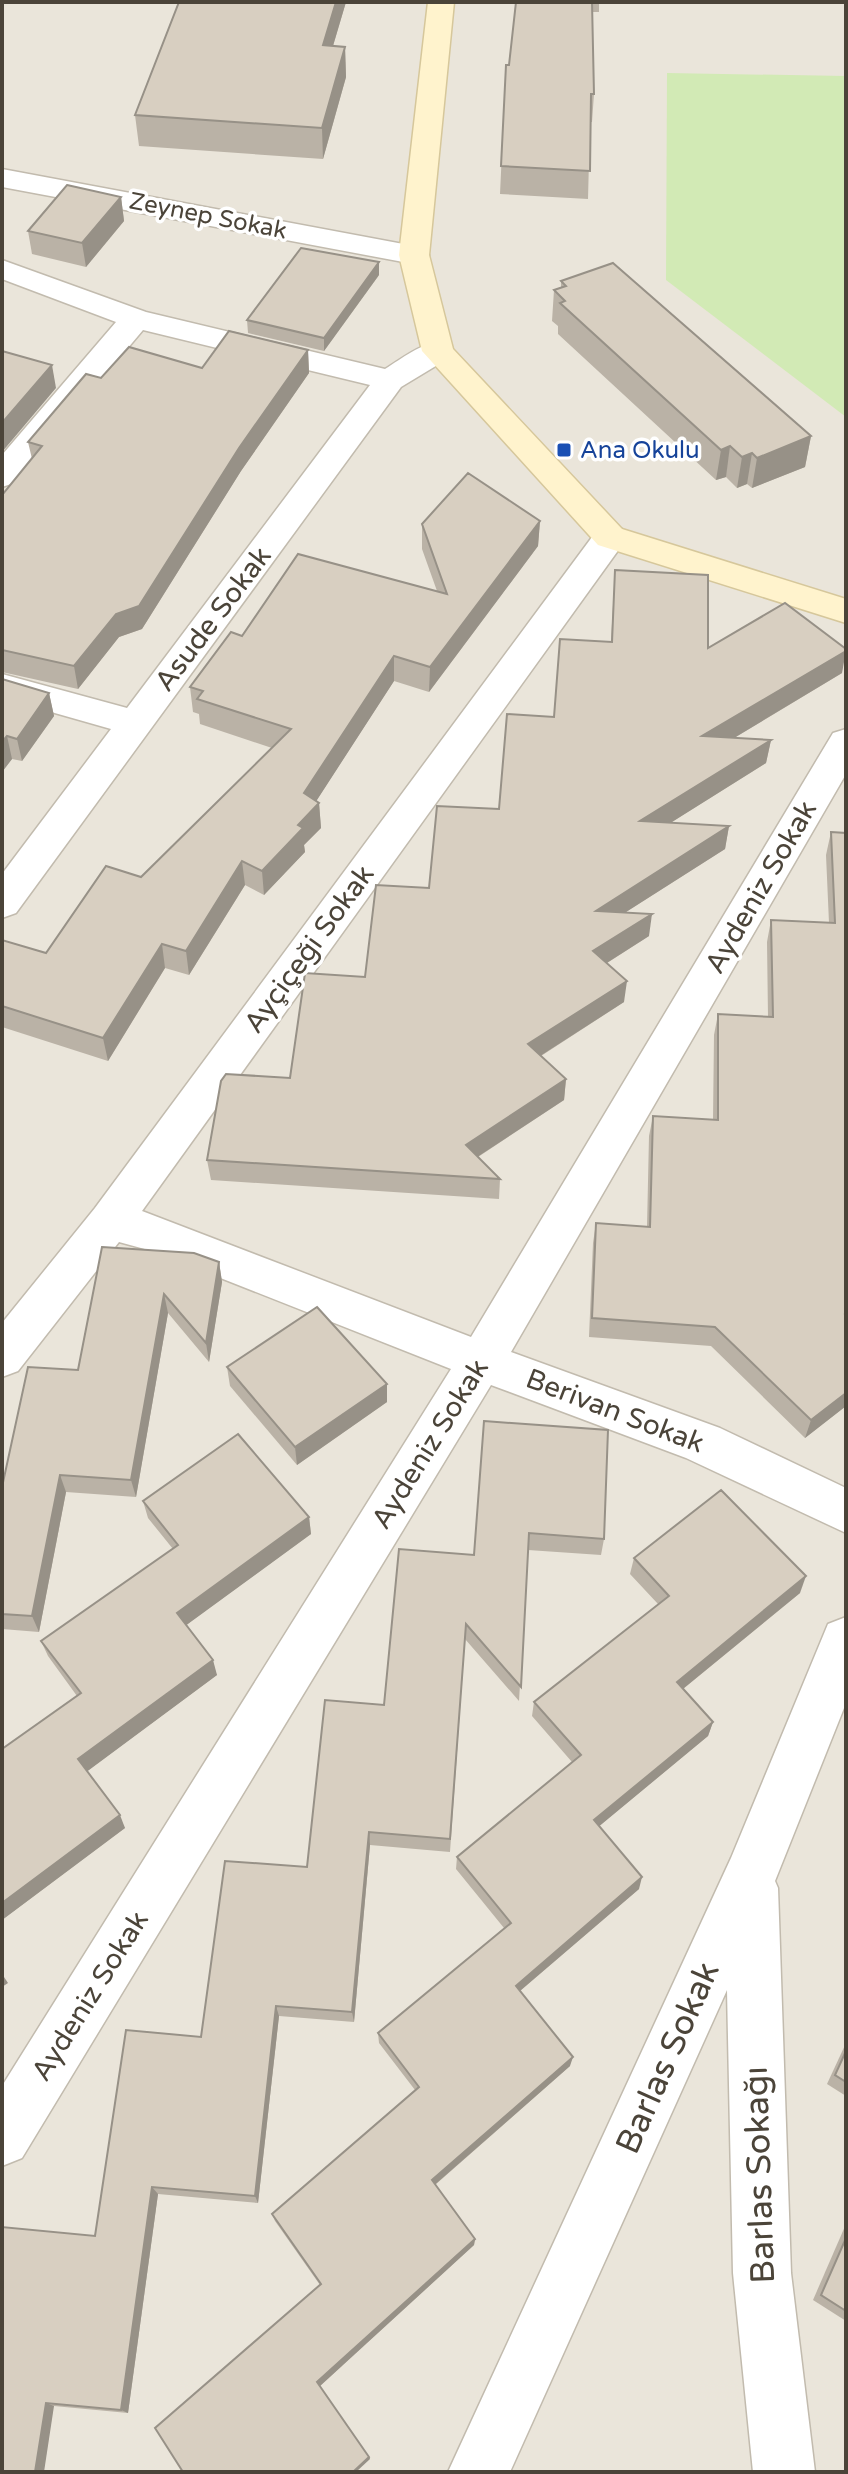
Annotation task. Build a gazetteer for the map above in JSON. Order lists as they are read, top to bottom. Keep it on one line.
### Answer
{"streets":{"street":["Zeynep Sokak","Asude Sokak","Aydeniz Sokak","Ayçiçeği Sokak","Berivan Sokak","Barlas Sokak","Barlas Sokağı"]},"crossings":[["Aydeniz Sokak","Berivan Sokak"],["Ayçiçeği Sokak","Berivan Sokak"],["Barlas Sokak","Barlas Sokağı"]],"places":{"transit":["Ana Okulu"]}}
